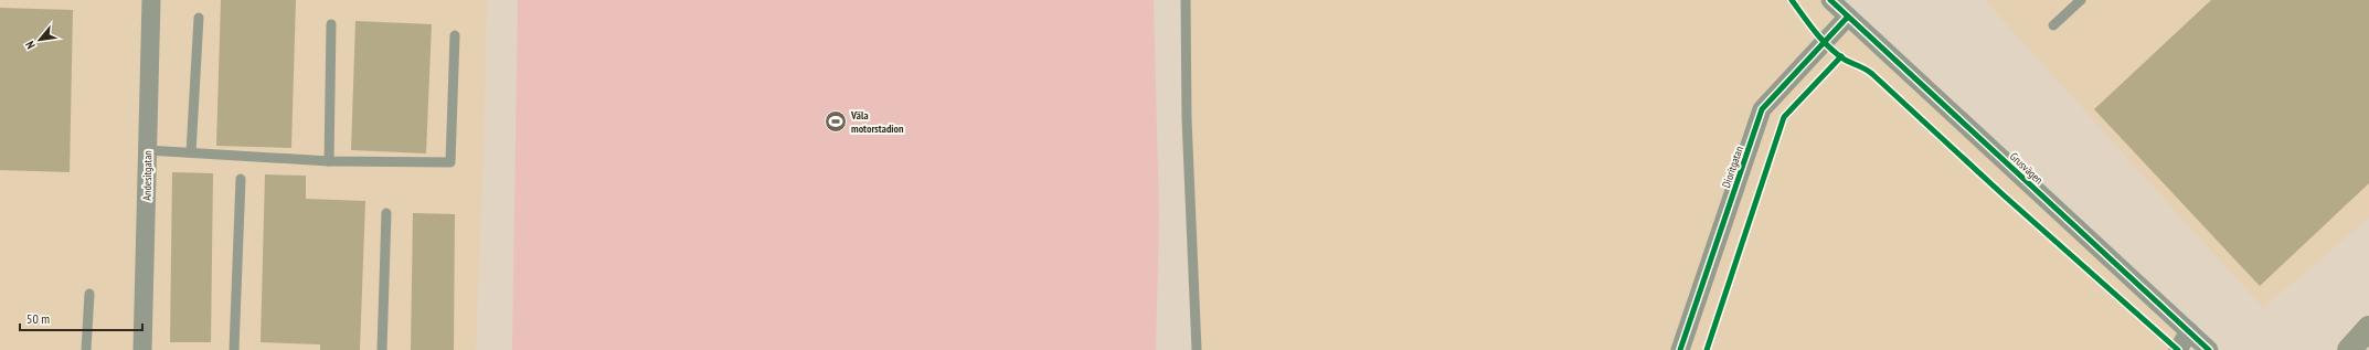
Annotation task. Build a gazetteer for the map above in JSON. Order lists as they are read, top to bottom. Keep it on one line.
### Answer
{"streets":{"street":["Dioritgatan","Grusvägen","Andesitgatan"]},"crossings":[["Dioritgatan","Grusvägen"]],"places":{"sports":["Väla motorstadion"]},"scale_bar":"50 m","north":"bottom left"}
